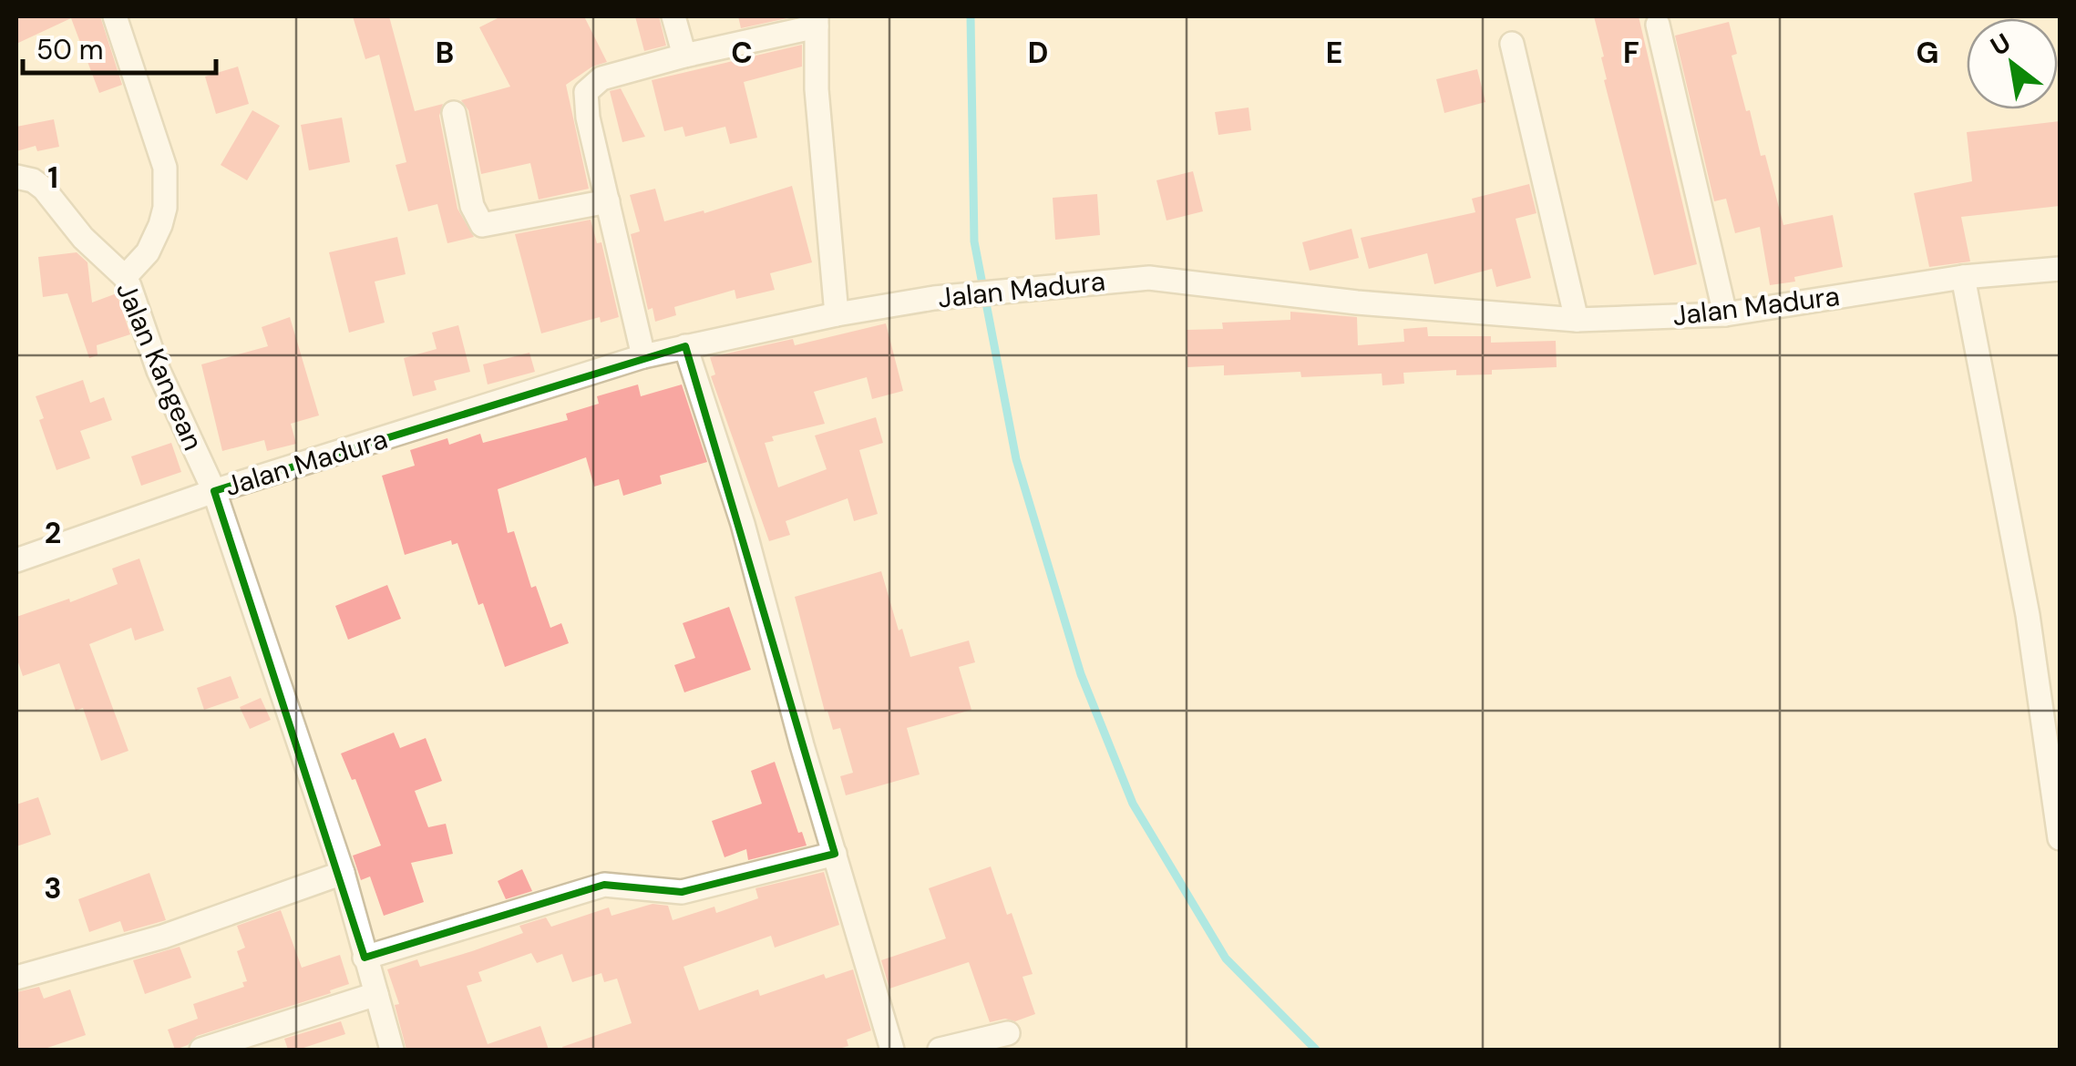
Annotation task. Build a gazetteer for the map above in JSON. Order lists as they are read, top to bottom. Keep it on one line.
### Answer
{"streets":{"street":["Jalan Madura","Jalan Kangean"]},"crossings":[["Jalan Madura","Jalan Kangean"]],"scale_bar":"50 m","north":"top left","grid":{"columns":["B","C","D","E","F","G"],"rows":["1","2","3"]}}
